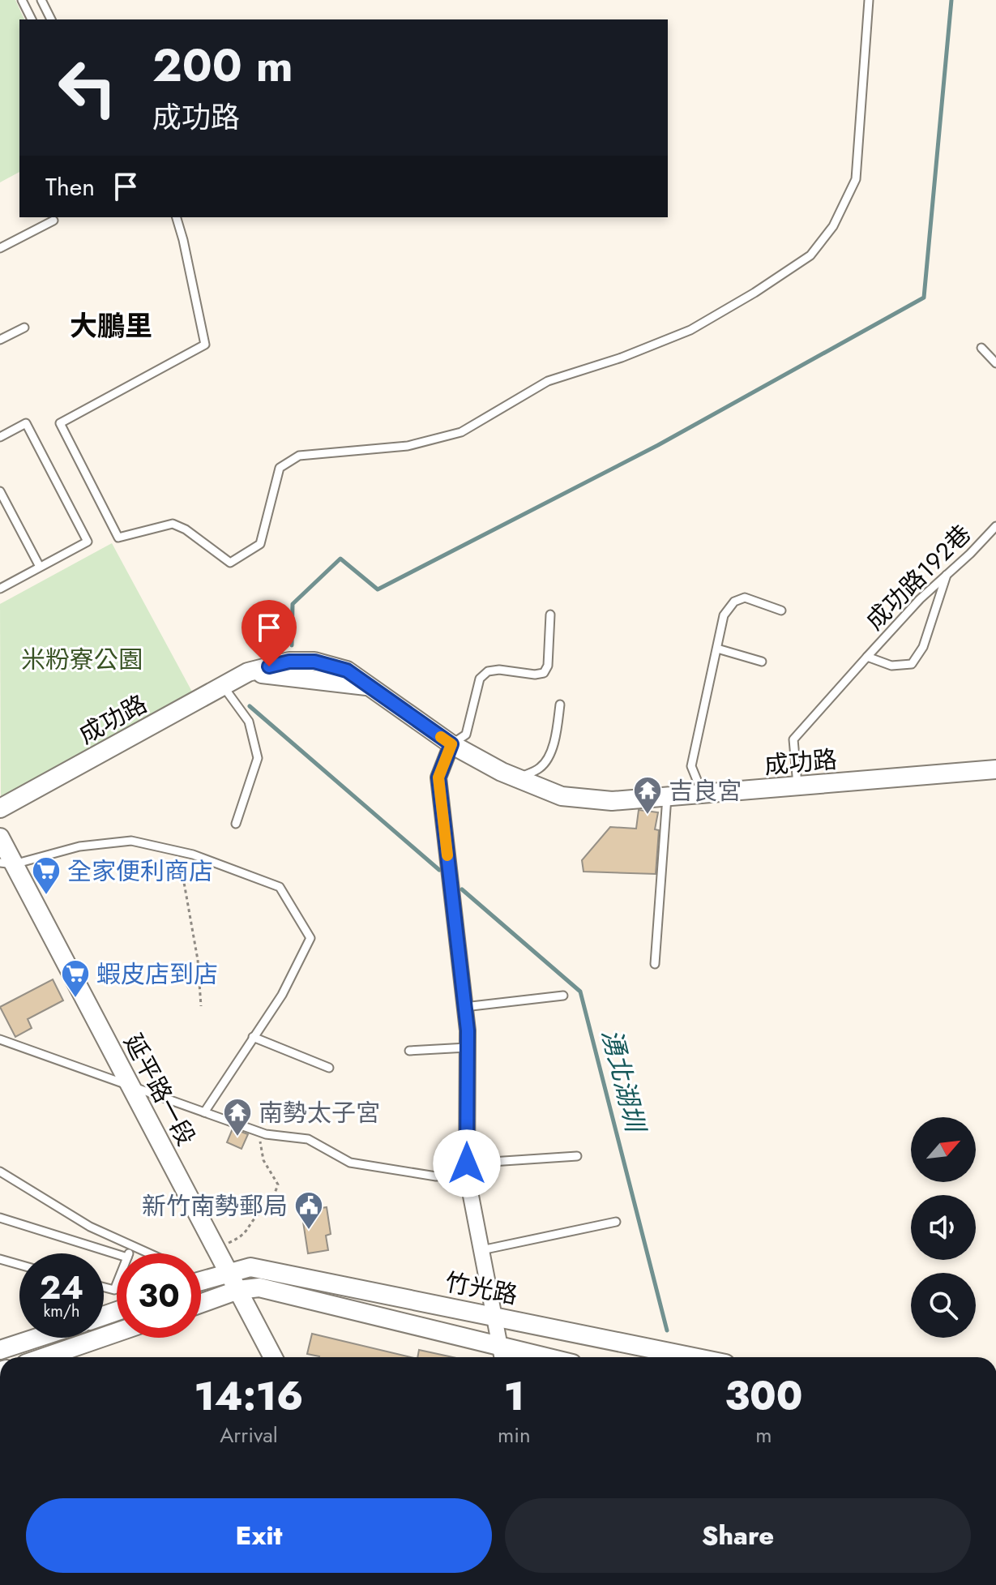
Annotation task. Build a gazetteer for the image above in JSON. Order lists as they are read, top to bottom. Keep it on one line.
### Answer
{"streets":{"street":["成功路","延平路一段","竹光路"],"lane":["成功路192巷"]},"crossings":[["成功路192巷","成功路"],["延平路一段","竹光路"]],"districts":["大鵬里"],"water":["湧北湖圳"],"parks":["米粉寮公園"],"places":{"temple":["吉良宮","南勢太子宮"],"supermarket":["全家便利商店","蝦皮店到店"],"public building":["新竹南勢郵局"]},"north":"top right","page":{"turn":["200 m","成功路"],"then":"Then","speed":"24 km/h","limit":"30","eta":["14:16","Arrival","1","min","300","m"],"buttons":["Exit","Share"]}}
